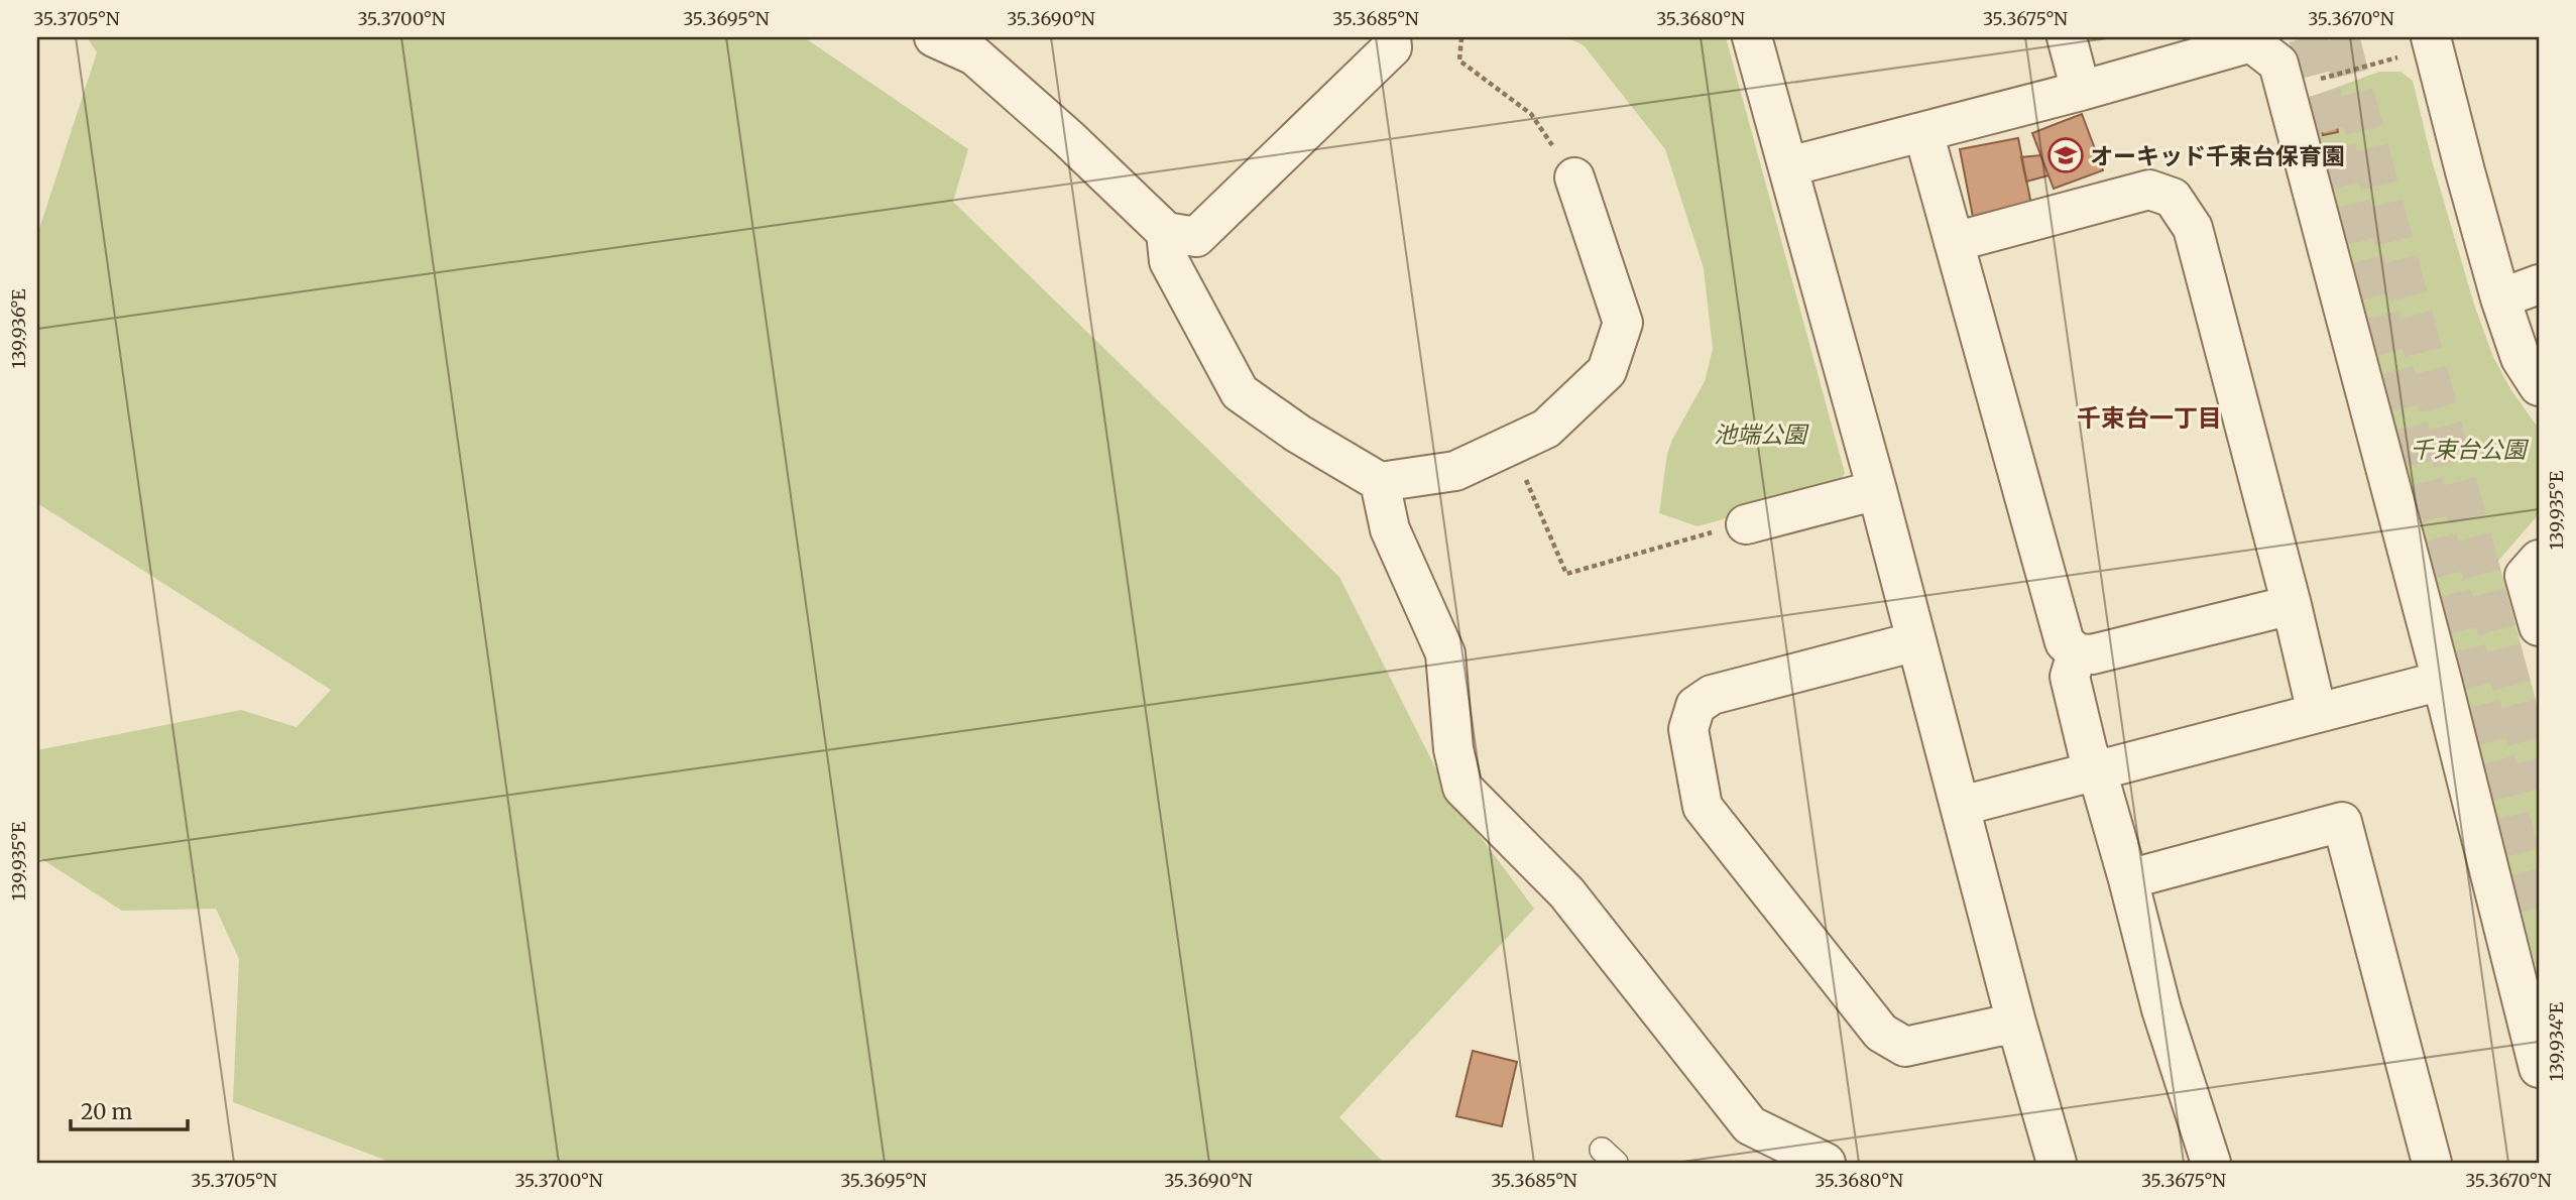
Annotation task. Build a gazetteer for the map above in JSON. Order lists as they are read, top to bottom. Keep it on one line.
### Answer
{"districts":["千束台一丁目"],"parks":["池端公園","千束台公園"],"places":{"school or university":["オーキッド千束台保育園"]},"scale_bar":"20 m","coordinates":["35.3705°N","35.3700°N","35.3695°N","35.3690°N","35.3685°N","35.3680°N","35.3675°N","35.3670°N","139.936°E","139.935°E","139.934°E"]}
